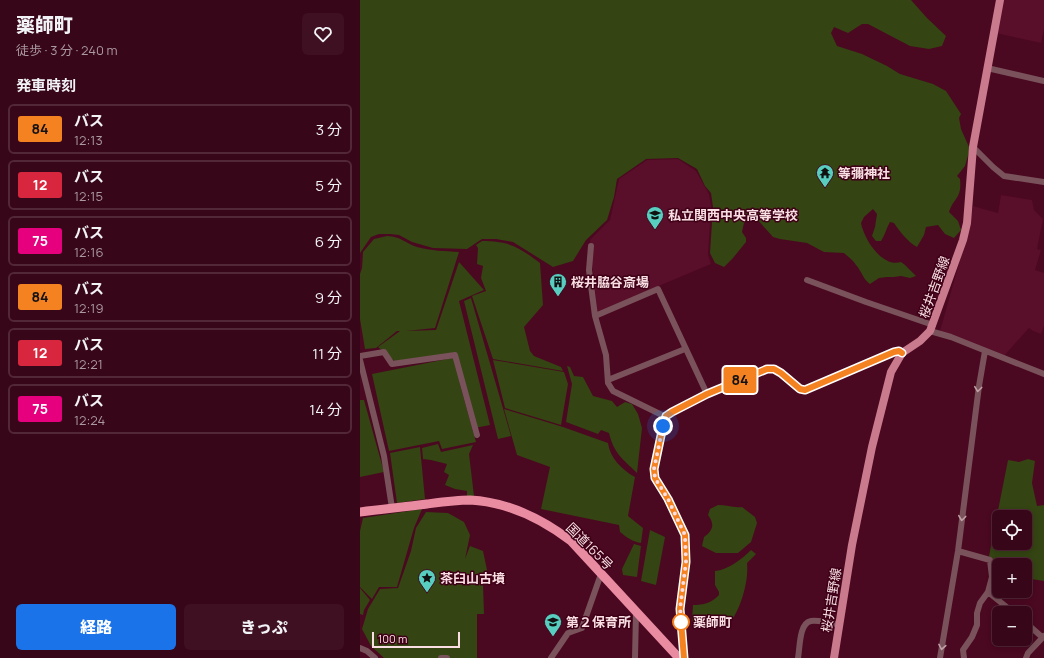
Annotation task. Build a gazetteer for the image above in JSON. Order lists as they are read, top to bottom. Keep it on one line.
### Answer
{"streets":{"highway":["国道165号"],"main road":["桜井吉野線"]},"places":{"temple":["等彌神社"],"school or university":["私立関西中央高等学校","第２保育所"],"building":["桜井脇谷斎場"],"place":["茶臼山古墳"],"other":["薬師町"]},"lines":["bus line 84"],"scale_bar":"100 m","page":{"heading":[["薬師町","徒歩 · 3 分 · 240 m"],"発車時刻"],"on_map":"84","list":[{"mark":"84","name":"バス","note":"12:13","value":"3 分"},{"mark":"12","name":"バス","note":"12:15","value":"5 分"},{"mark":"75","name":"バス","note":"12:16","value":"6 分"},{"mark":"84","name":"バス","note":"12:19","value":"9 分"},{"mark":"12","name":"バス","note":"12:21","value":"11 分"},{"mark":"75","name":"バス","note":"12:24","value":"14 分"}],"map_buttons":["+","−"],"buttons":["経路","きっぷ"],"scale":"100 m"}}
